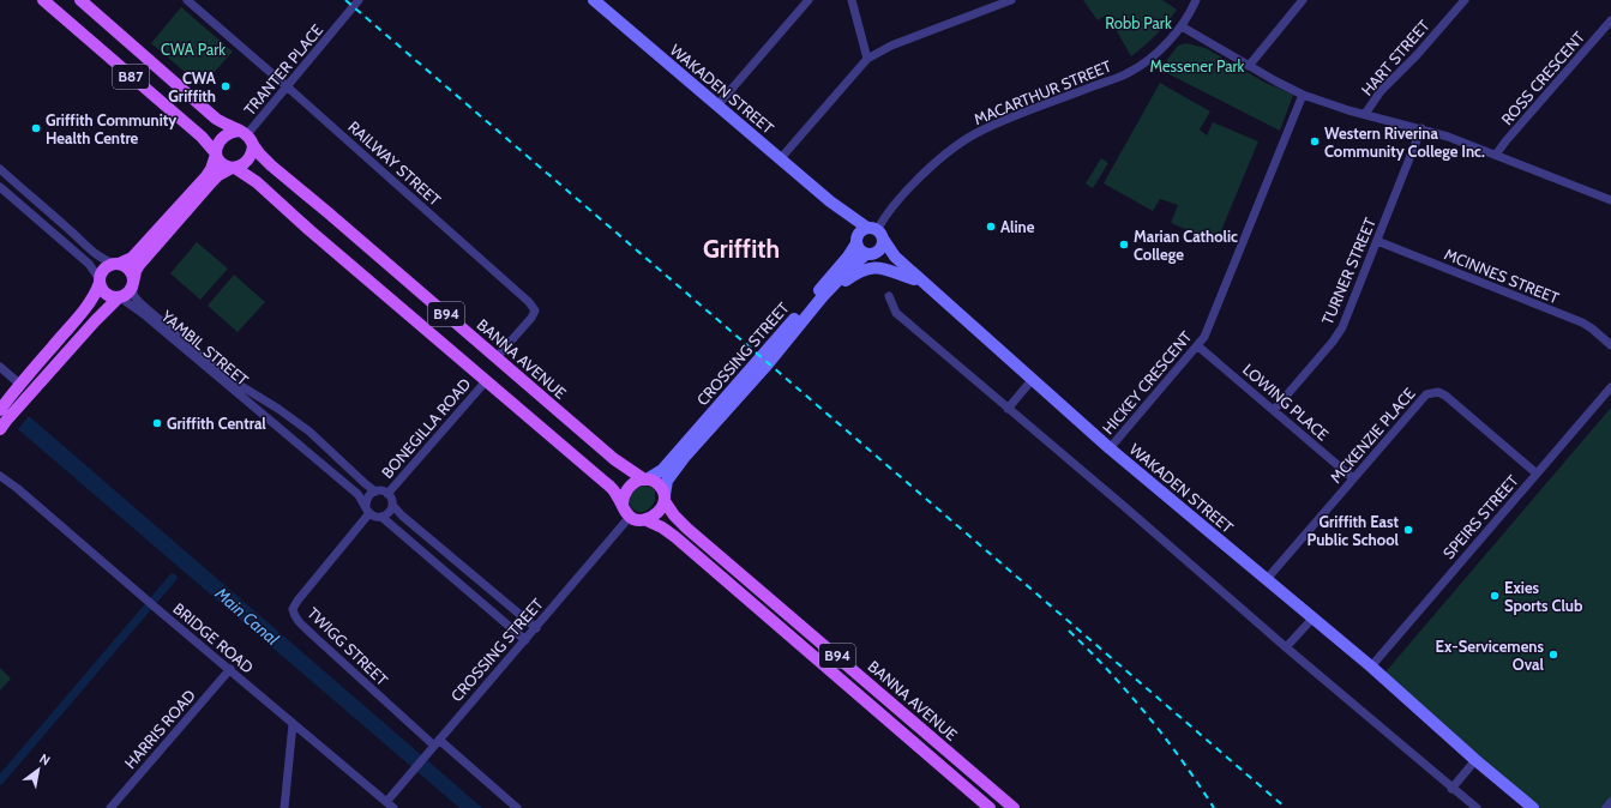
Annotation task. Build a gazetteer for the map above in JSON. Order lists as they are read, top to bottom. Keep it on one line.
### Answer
{"streets":{"main road":["B87","WAKADEN STREET","B94","CROSSING STREET","BANNA AVENUE"],"street":["HART STREET","TRANTER PLACE","ROSS CRESCENT","MACARTHUR STREET","RAILWAY STREET","TURNER STREET","MCINNES STREET","YAMBIL STREET","HICKEY CRESCENT","LOWING PLACE","BONEGILLA ROAD","MCKENZIE PLACE","SPEIRS STREET","BRIDGE ROAD","TWIGG STREET","HARRIS ROAD"]},"crossings":[["TRANTER PLACE","B87"],["TRANTER PLACE","RAILWAY STREET"],["TRANTER PLACE","B94"],["TRANTER PLACE","BANNA AVENUE"],["B87","B94"],["B87","BANNA AVENUE"],["WAKADEN STREET","MACARTHUR STREET"],["WAKADEN STREET","CROSSING STREET"],["WAKADEN STREET","HICKEY CRESCENT"],["WAKADEN STREET","MCKENZIE PLACE"],["WAKADEN STREET","SPEIRS STREET"],["MACARTHUR STREET","CROSSING STREET"],["RAILWAY STREET","BANNA AVENUE"],["TURNER STREET","MCINNES STREET"],["TURNER STREET","LOWING PLACE"],["B94","CROSSING STREET"],["B94","BANNA AVENUE"],["B94","BONEGILLA ROAD"],["YAMBIL STREET","BONEGILLA ROAD"],["YAMBIL STREET","TWIGG STREET"],["CROSSING STREET","BANNA AVENUE"],["CROSSING STREET","BRIDGE ROAD"],["CROSSING STREET","TWIGG STREET"],["HICKEY CRESCENT","LOWING PLACE"],["LOWING PLACE","MCKENZIE PLACE"],["BONEGILLA ROAD","TWIGG STREET"],["MCKENZIE PLACE","SPEIRS STREET"],["BRIDGE ROAD","HARRIS ROAD"]],"districts":["Griffith"],"water":["Main Canal"],"parks":["Robb Park","CWA Park","Messener Park"],"places":["CWA Griffith","Griffith Community Health Centre","Western Riverina Community College Inc.","Aline","Marian Catholic College","Griffith Central","Griffith East Public School","Exies Sports Club","Ex-Servicemens Oval"],"north":"top right"}
